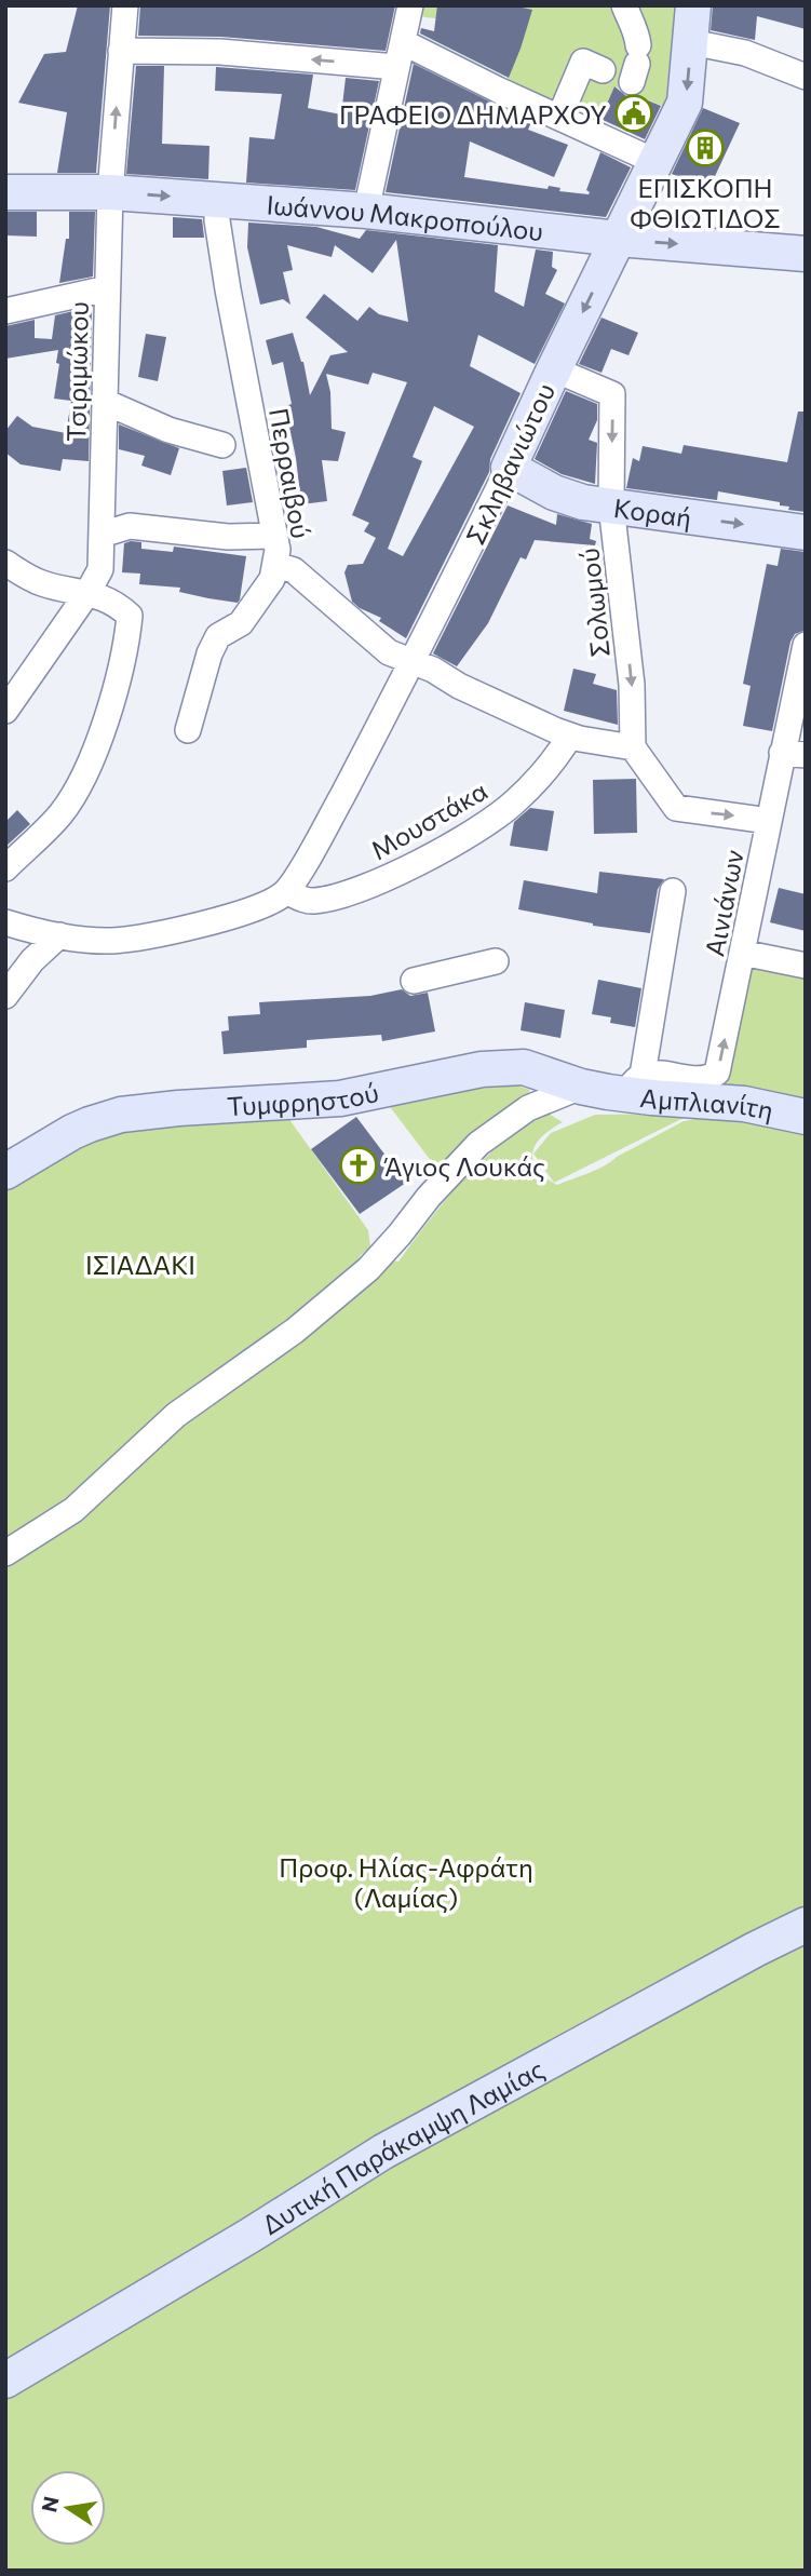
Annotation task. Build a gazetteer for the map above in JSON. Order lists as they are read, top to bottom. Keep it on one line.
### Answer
{"streets":{"main road":["Ιωάννου Μακροπούλου","Σκληβανιώτου","Κοραή","Τυμφρηστού","Αμπλιανίτη","Δυτική Παράκαμψη Λαμίας"],"street":["Τσιριμώκου","Περραιβού","Σολωμού","Μουστάκα","Αινιάνων"]},"crossings":[["Ιωάννου Μακροπούλου","Τσιριμώκου"],["Ιωάννου Μακροπούλου","Σκληβανιώτου"],["Ιωάννου Μακροπούλου","Περραιβού"],["Σκληβανιώτου","Κοραή"],["Σκληβανιώτου","Σολωμού"],["Σκληβανιώτου","Μουστάκα"],["Κοραή","Σολωμού"],["Αινιάνων","Τυμφρηστού"],["Αινιάνων","Αμπλιανίτη"],["Τυμφρηστού","Αμπλιανίτη"]],"one_way":["Ιωάννου Μακροπούλου","Κοραή","Σολωμού"],"parks":["ΙΣΙΑΔΑΚΙ","Προφ. Ηλίας-Αφράτη (Λαμίας)"],"places":{"public building":["ΓΡΑΦΕΙΟ ΔΗΜΑΡΧΟΥ"],"building":["ΕΠΙΣΚΟΠΗ ΦΘΙΩΤΙΔΟΣ"],"church":["Άγιος Λουκάς"]},"north":"left"}
